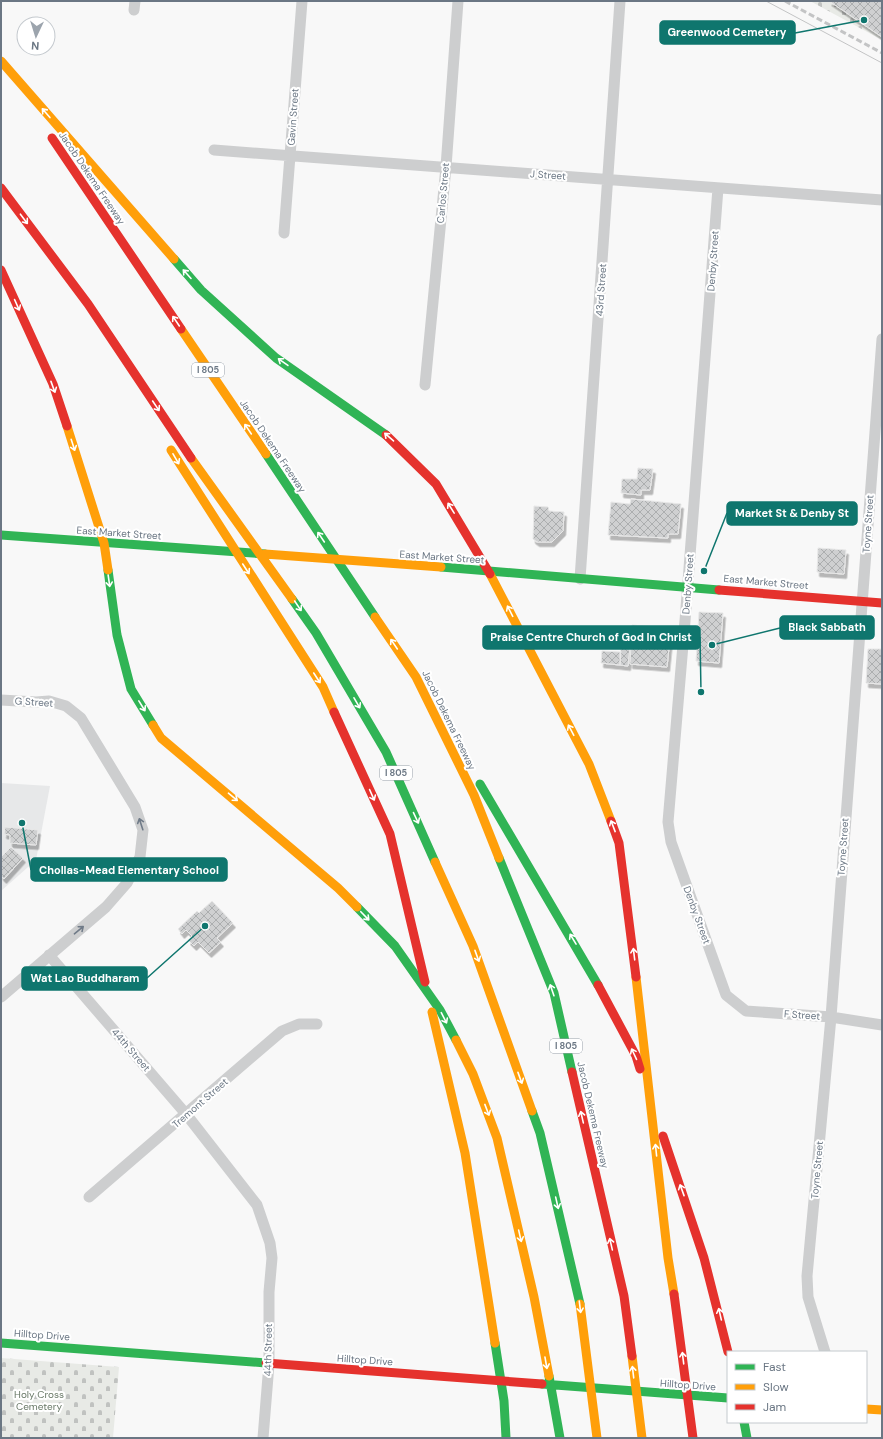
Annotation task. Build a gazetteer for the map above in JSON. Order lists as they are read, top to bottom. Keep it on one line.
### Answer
{"streets":{"main road":["Jacob Dekema Freeway","I 805","East Market Street","Hilltop Drive"],"street":["Gavin Street","J Street","Carlos Street","Denby Street","43rd Street","Toyne Street","G Street","F Street","44th Street","Tremont Street"]},"crossings":[["Gavin Street","J Street"],["J Street","Carlos Street"],["J Street","Denby Street"],["J Street","43rd Street"],["Denby Street","East Market Street"],["Denby Street","F Street"],["43rd Street","East Market Street"],["Toyne Street","East Market Street"],["Toyne Street","F Street"],["G Street","44th Street"],["44th Street","Tremont Street"],["44th Street","Hilltop Drive"]],"parks":["Holy Cross Cemetery"],"places":["Greenwood Cemetery","Market St & Denby St","Black Sabbath","Praise Centre Church of God In Christ","Chollas-Mead Elementary School","Wat Lao Buddharam"],"legend":["Fast","Slow","Jam"],"north":"bottom"}
